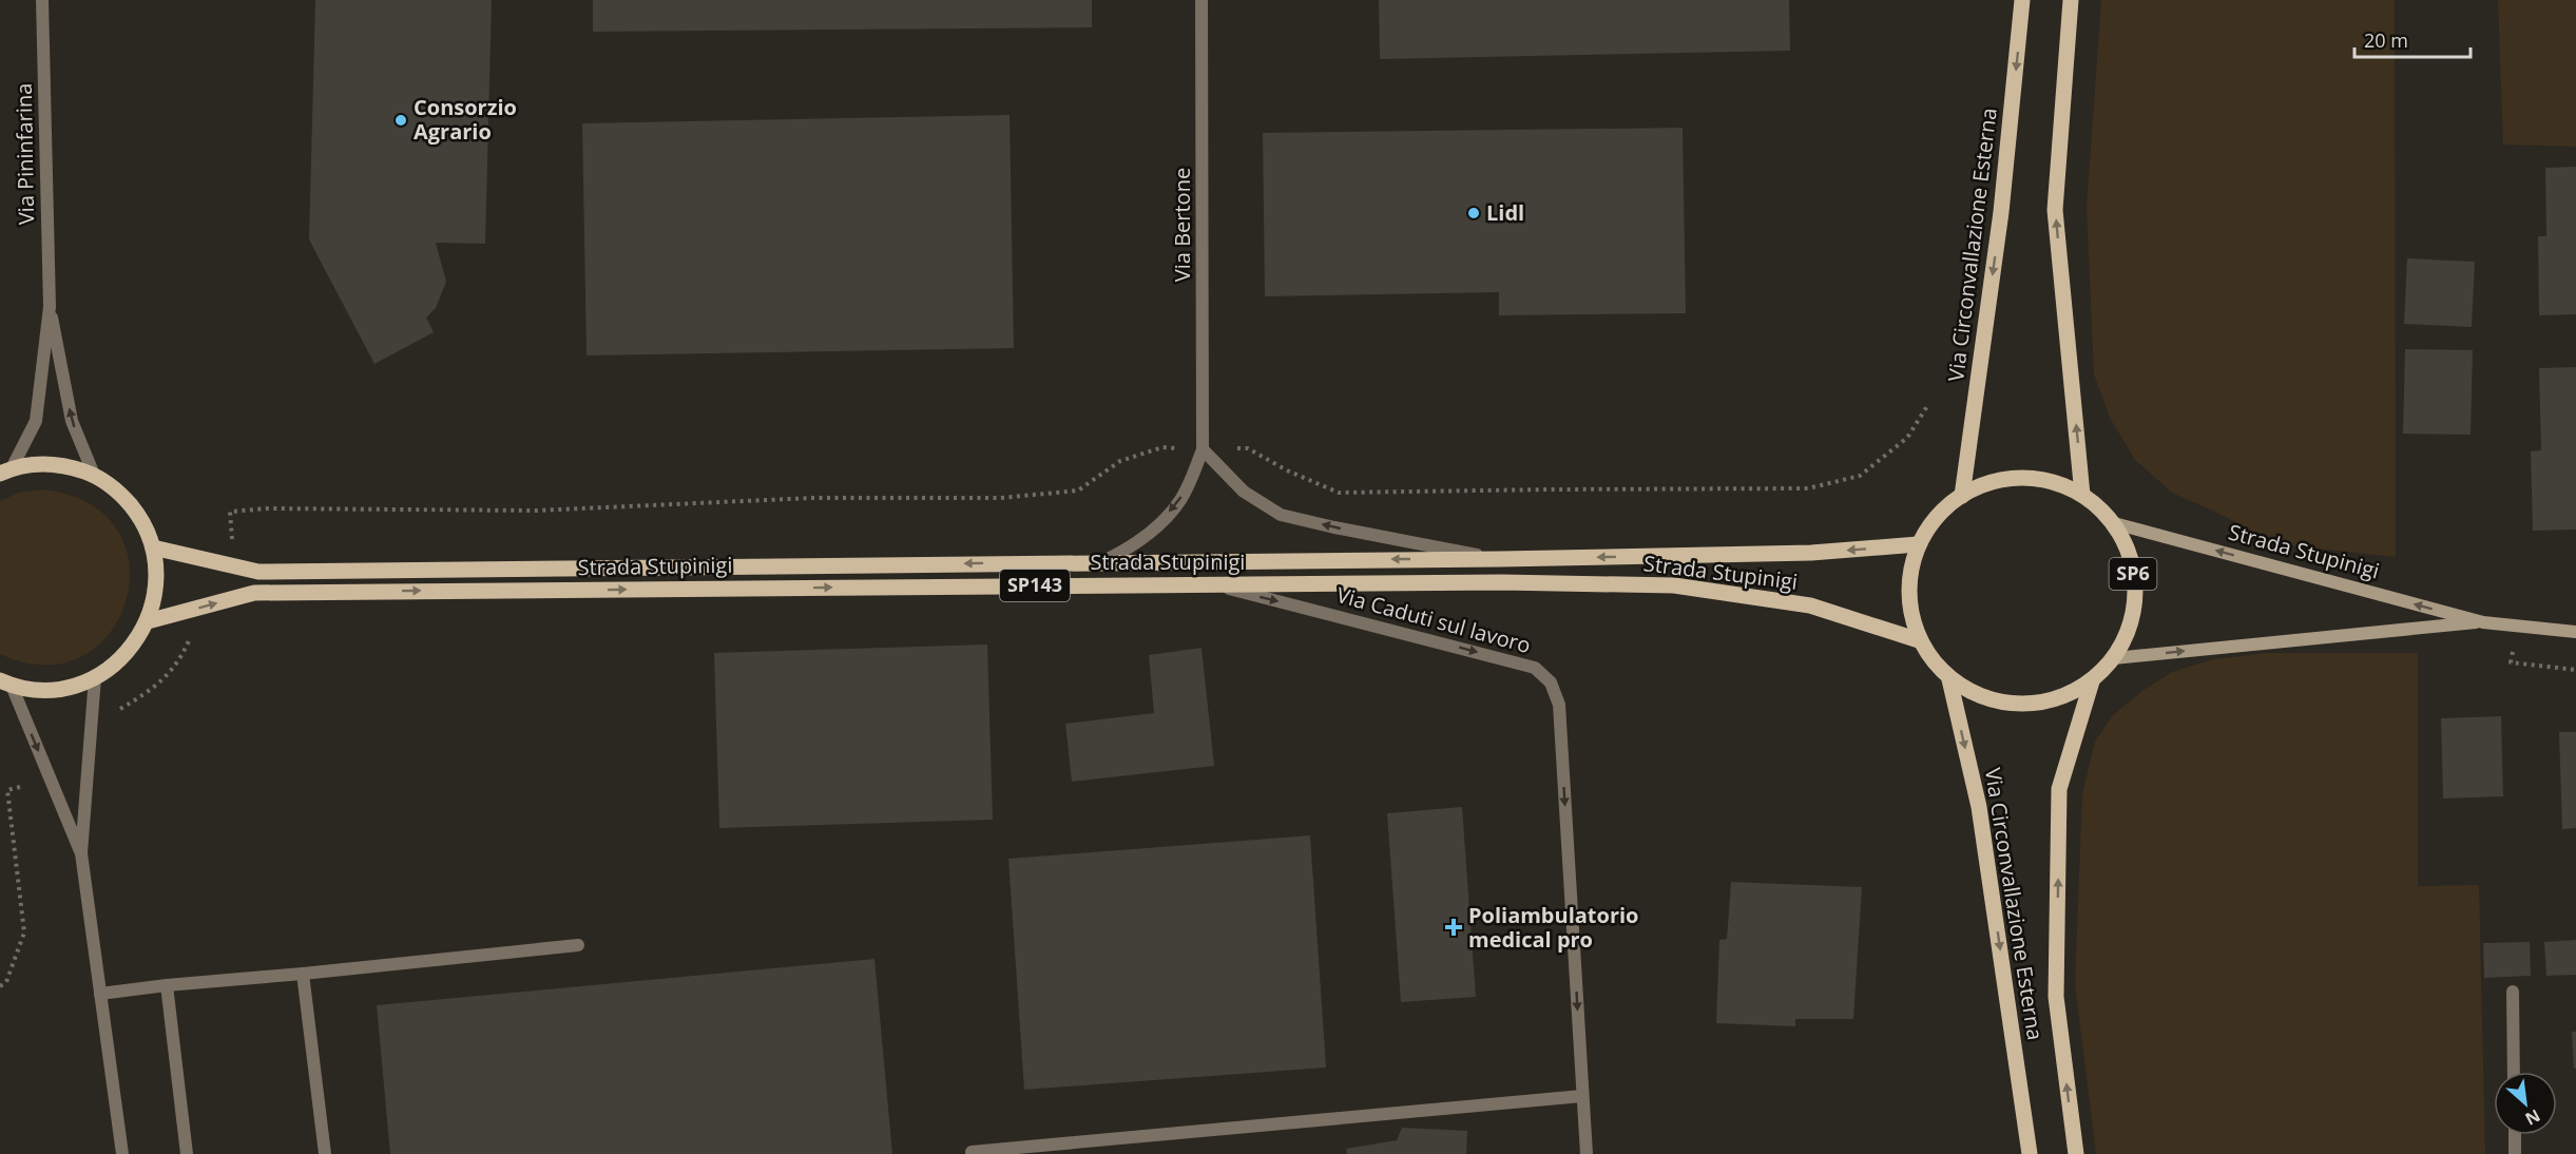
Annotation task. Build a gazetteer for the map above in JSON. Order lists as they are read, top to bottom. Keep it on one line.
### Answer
{"streets":{"main road":["Via Circonvallazione Esterna","Strada Stupinigi","SP6","SP143"],"street":["Via Pininfarina","Via Bertone","Via Caduti sul lavoro"]},"crossings":[["Via Bertone","Strada Stupinigi"],["Via Circonvallazione Esterna","Strada Stupinigi"],["Strada Stupinigi","Via Caduti sul lavoro"]],"one_way":["Via Caduti sul lavoro"],"places":{"other":["Consorzio Agrario","Lidl"],"health":["Poliambulatorio medical pro"]},"scale_bar":"20 m","north":"bottom right"}
